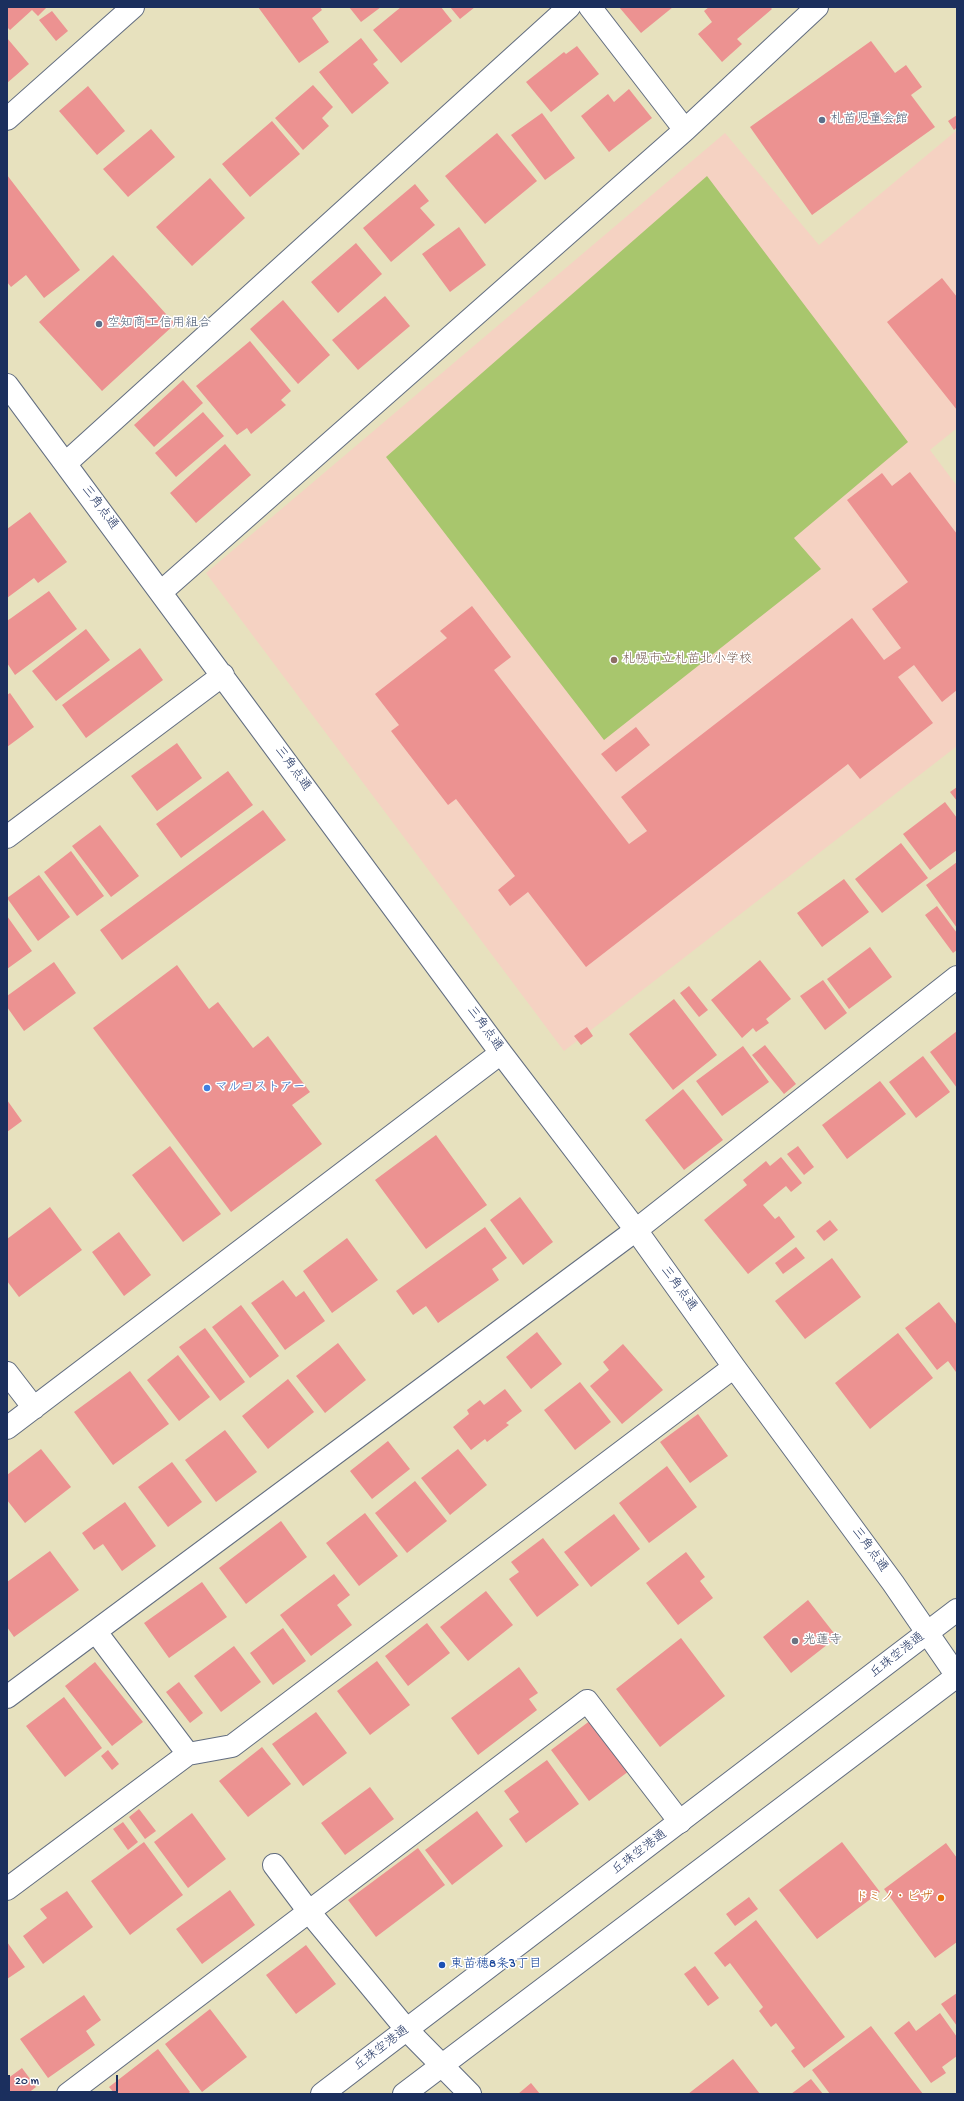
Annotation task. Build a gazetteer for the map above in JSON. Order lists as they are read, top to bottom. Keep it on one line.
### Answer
{"streets":{"street":["三角点通","丘珠空港通"]},"crossings":[["三角点通","丘珠空港通"]],"places":["札苗児童会館","空知商工信用組合","札幌市立札苗北小学校","マルコストアー","光蓮寺","ドミノ・ピザ","東苗穂8条3丁目"],"scale_bar":"20 m"}
